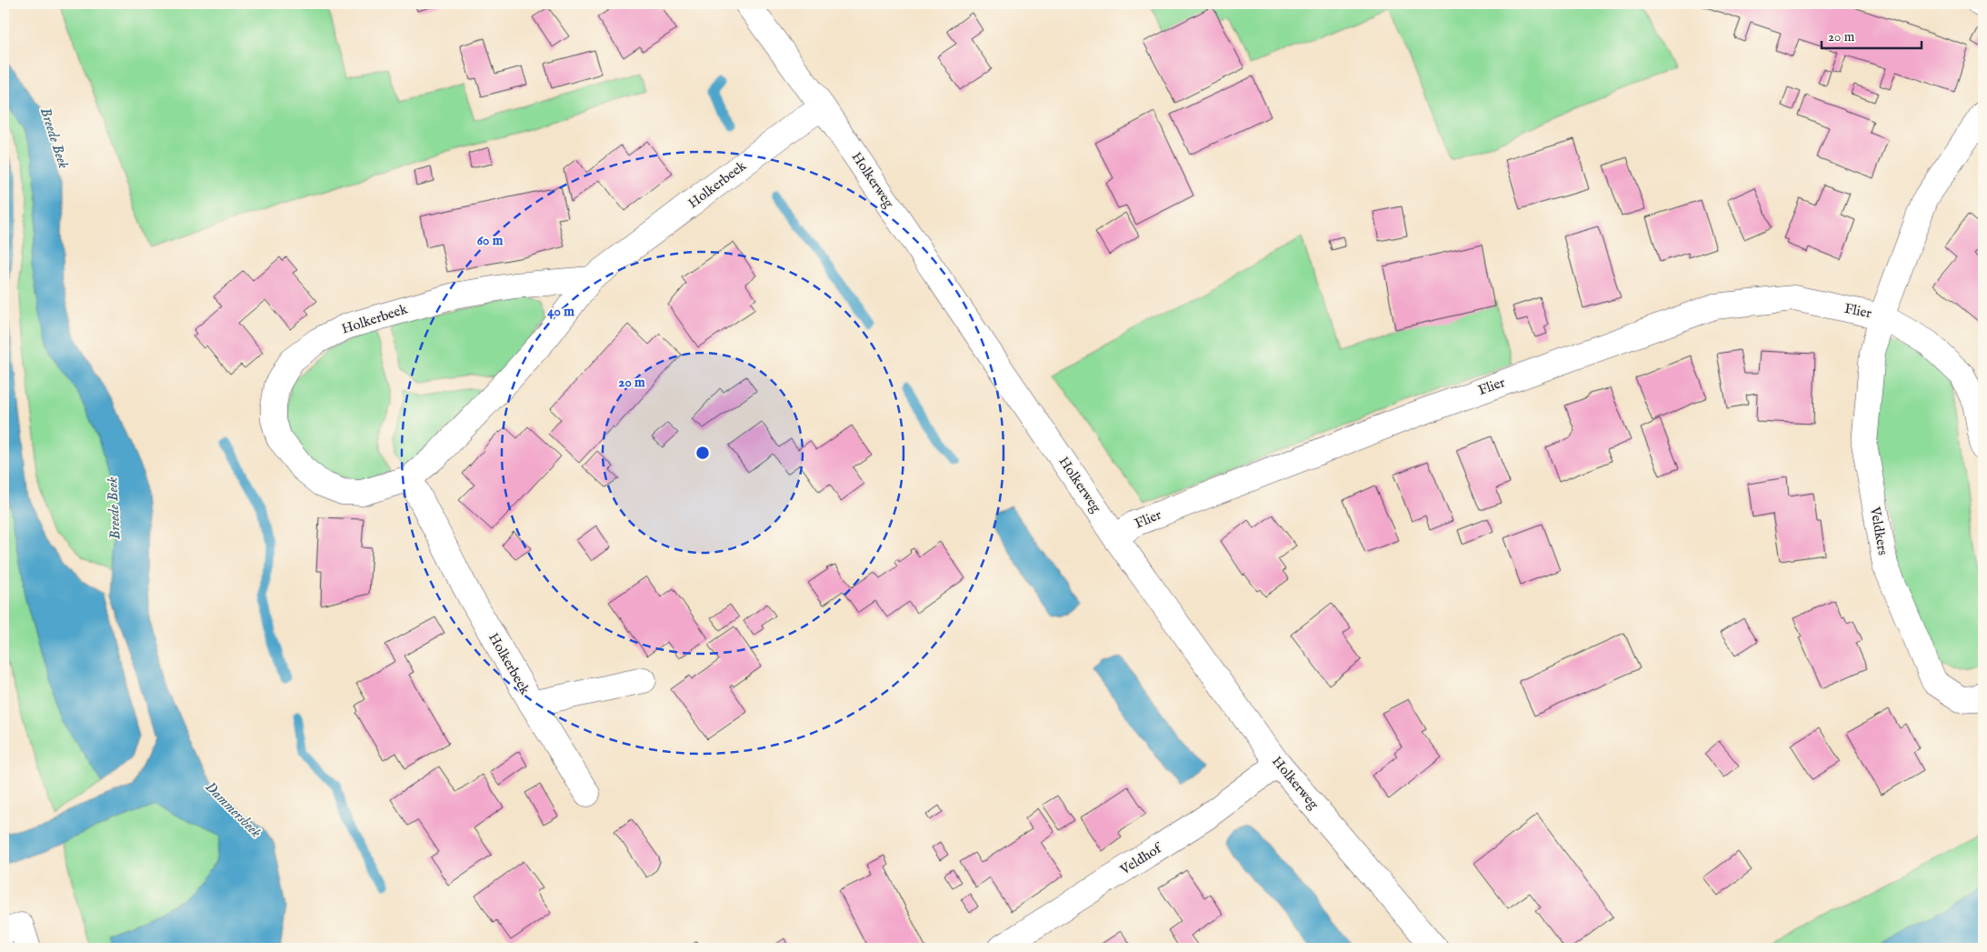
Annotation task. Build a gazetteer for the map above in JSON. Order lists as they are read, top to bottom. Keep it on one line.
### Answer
{"streets":{"street":["Holkerweg","Holkerbeek","Flier","Veldkers","Veldhof"]},"crossings":[["Holkerweg","Holkerbeek"],["Holkerweg","Flier"],["Holkerweg","Veldhof"],["Flier","Veldkers"]],"water":["Breede Beek","Dammersbeek"],"scale_bar":"20 m","rings":["60 m","40 m","20 m"]}
